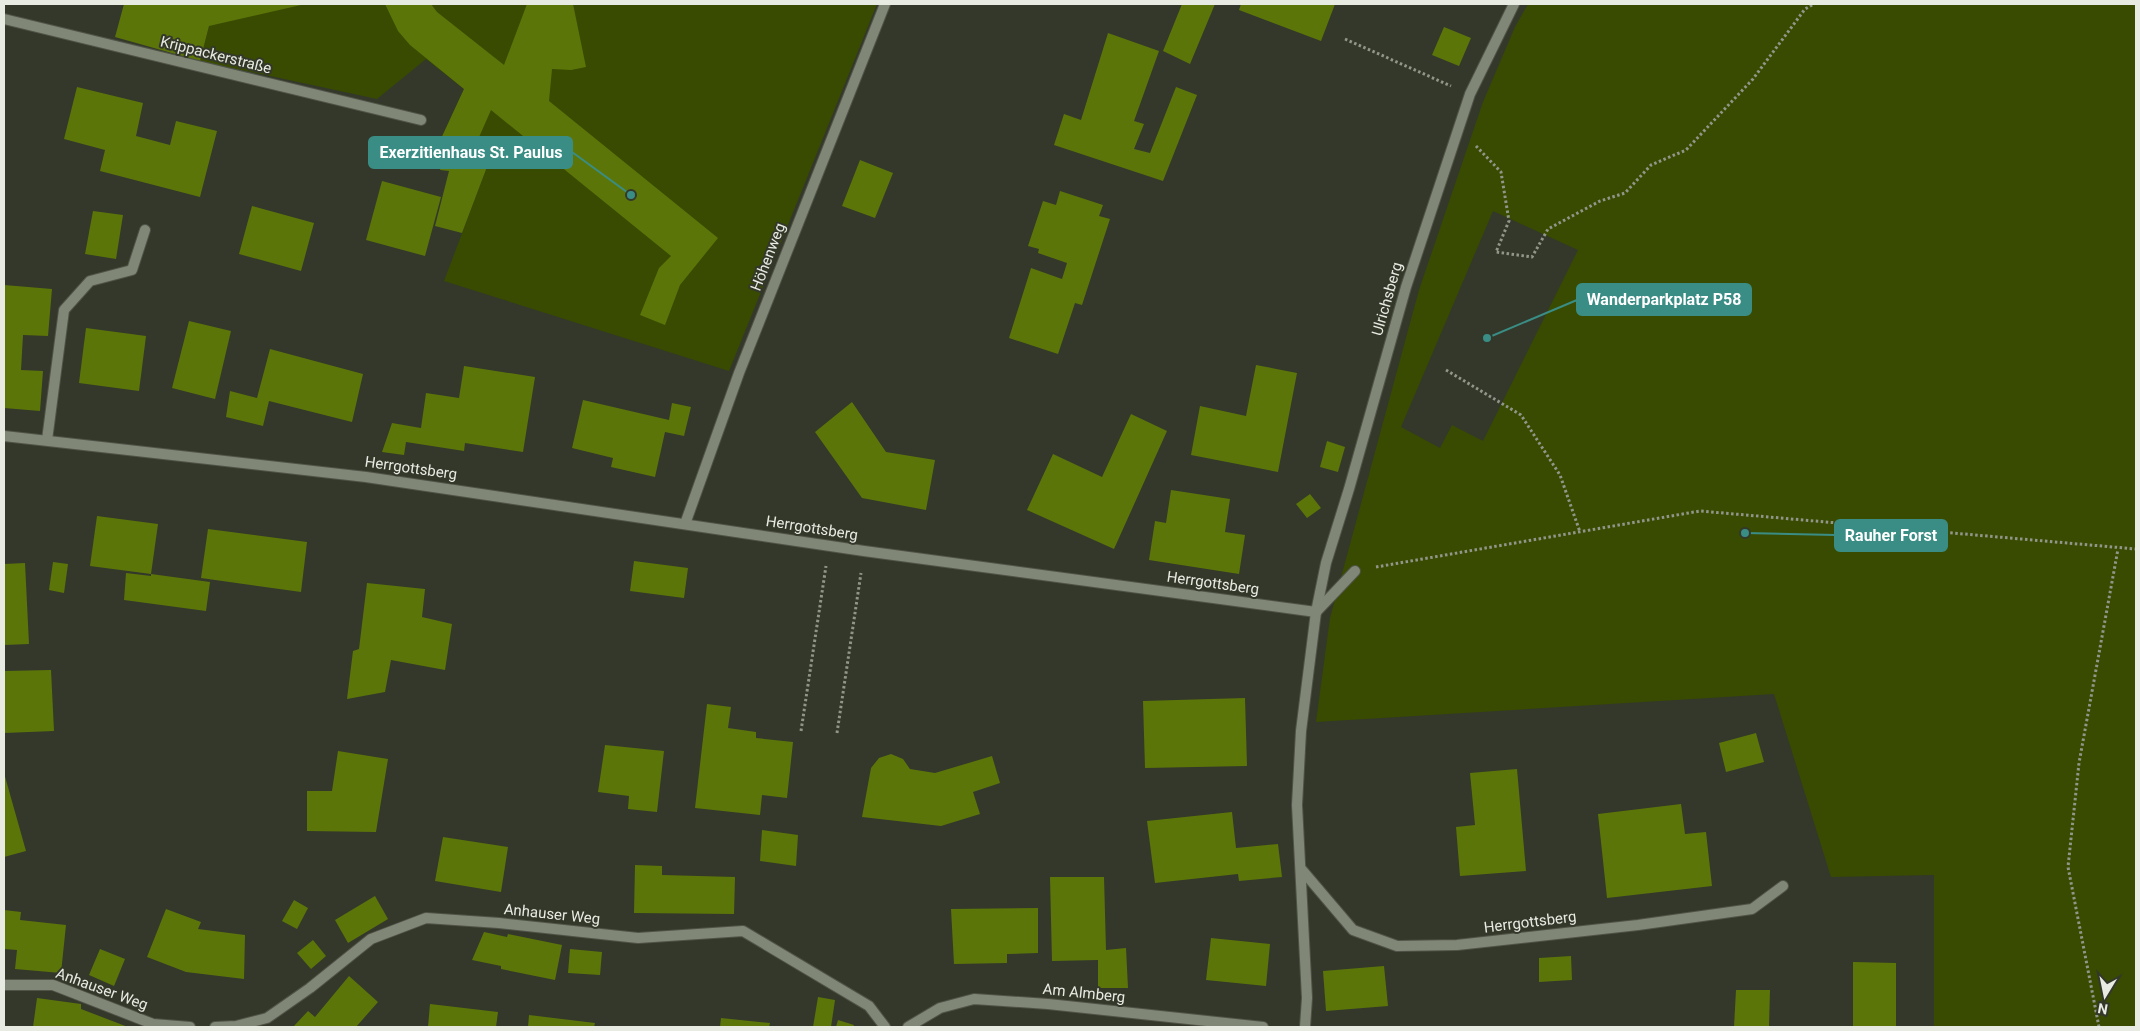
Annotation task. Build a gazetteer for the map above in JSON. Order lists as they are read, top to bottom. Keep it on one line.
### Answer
{"streets":{"street":["Krippackerstraße","Höhenweg","Ulrichsberg","Herrgottsberg","Anhauser Weg","Am Almberg"]},"crossings":[["Höhenweg","Herrgottsberg"],["Ulrichsberg","Herrgottsberg"]],"places":["Exerzitienhaus St. Paulus","Wanderparkplatz P58","Rauher Forst"],"north":"bottom"}
